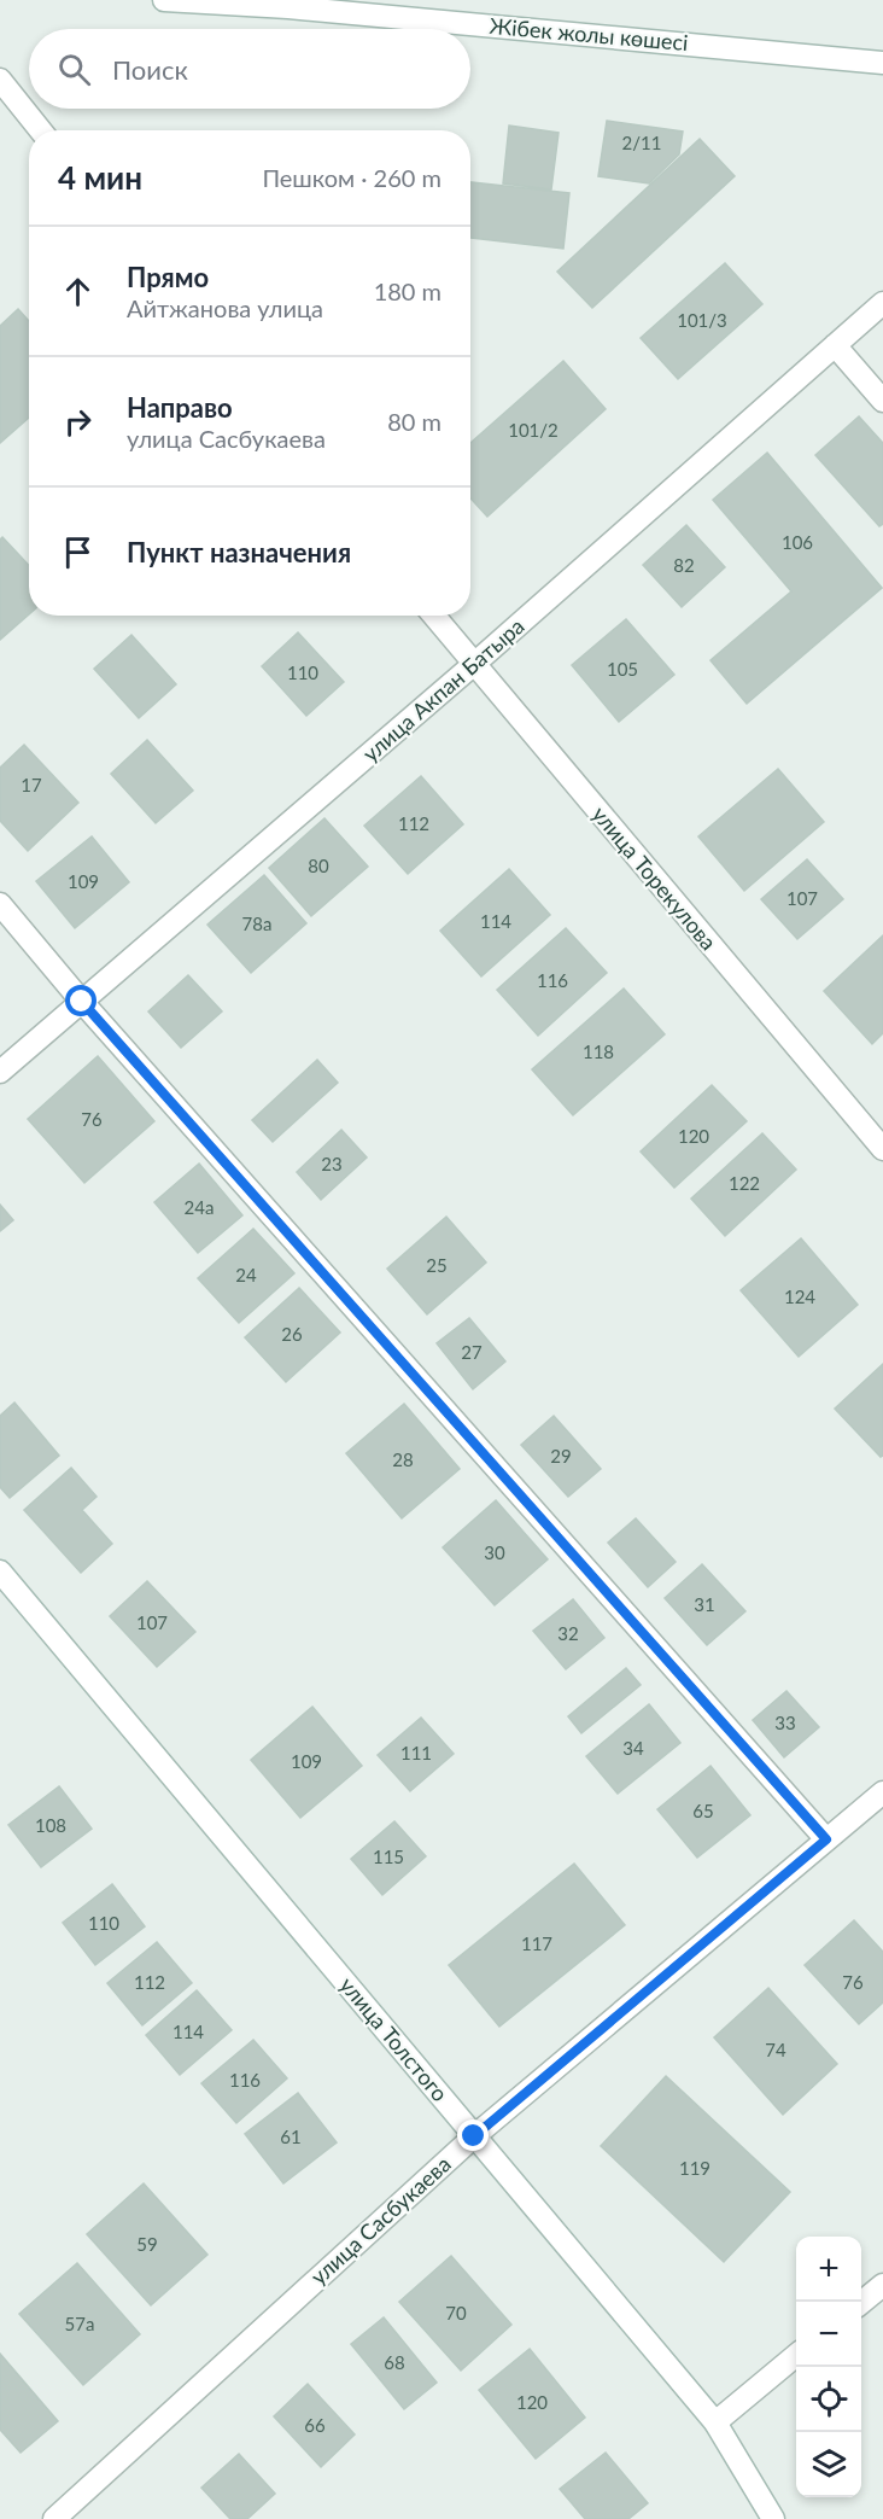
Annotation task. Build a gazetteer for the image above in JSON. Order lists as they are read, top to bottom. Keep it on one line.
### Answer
{"streets":{"street":["Жібек жолы көшесі","улица Акпан Батыра","улица Торекулова","улица Толстого","улица Сасбукаева"]},"crossings":[["улица Акпан Батыра","улица Торекулова"],["улица Толстого","улица Сасбукаева"]],"house_numbers":["2/11","101/3","101/2","106","82","105","110","17","112","80","109","107","114","78а","116","118","76","120","23","122","24а","25","24","124","26","27","29","28","30","31","107","32","33","34","111","109","65","108","115","110","117","112","76","114","74","116","61","119","59","70","57а","68","120","66"],"page":{"search":"Поиск","heading":["4 мин","Пешком · 260 m"],"list":[["Прямо","Айтжанова улица","180 m"],["Направо","улица Сасбукаева","80 m"],"Пункт назначения"],"map_buttons":["+","−"]}}
